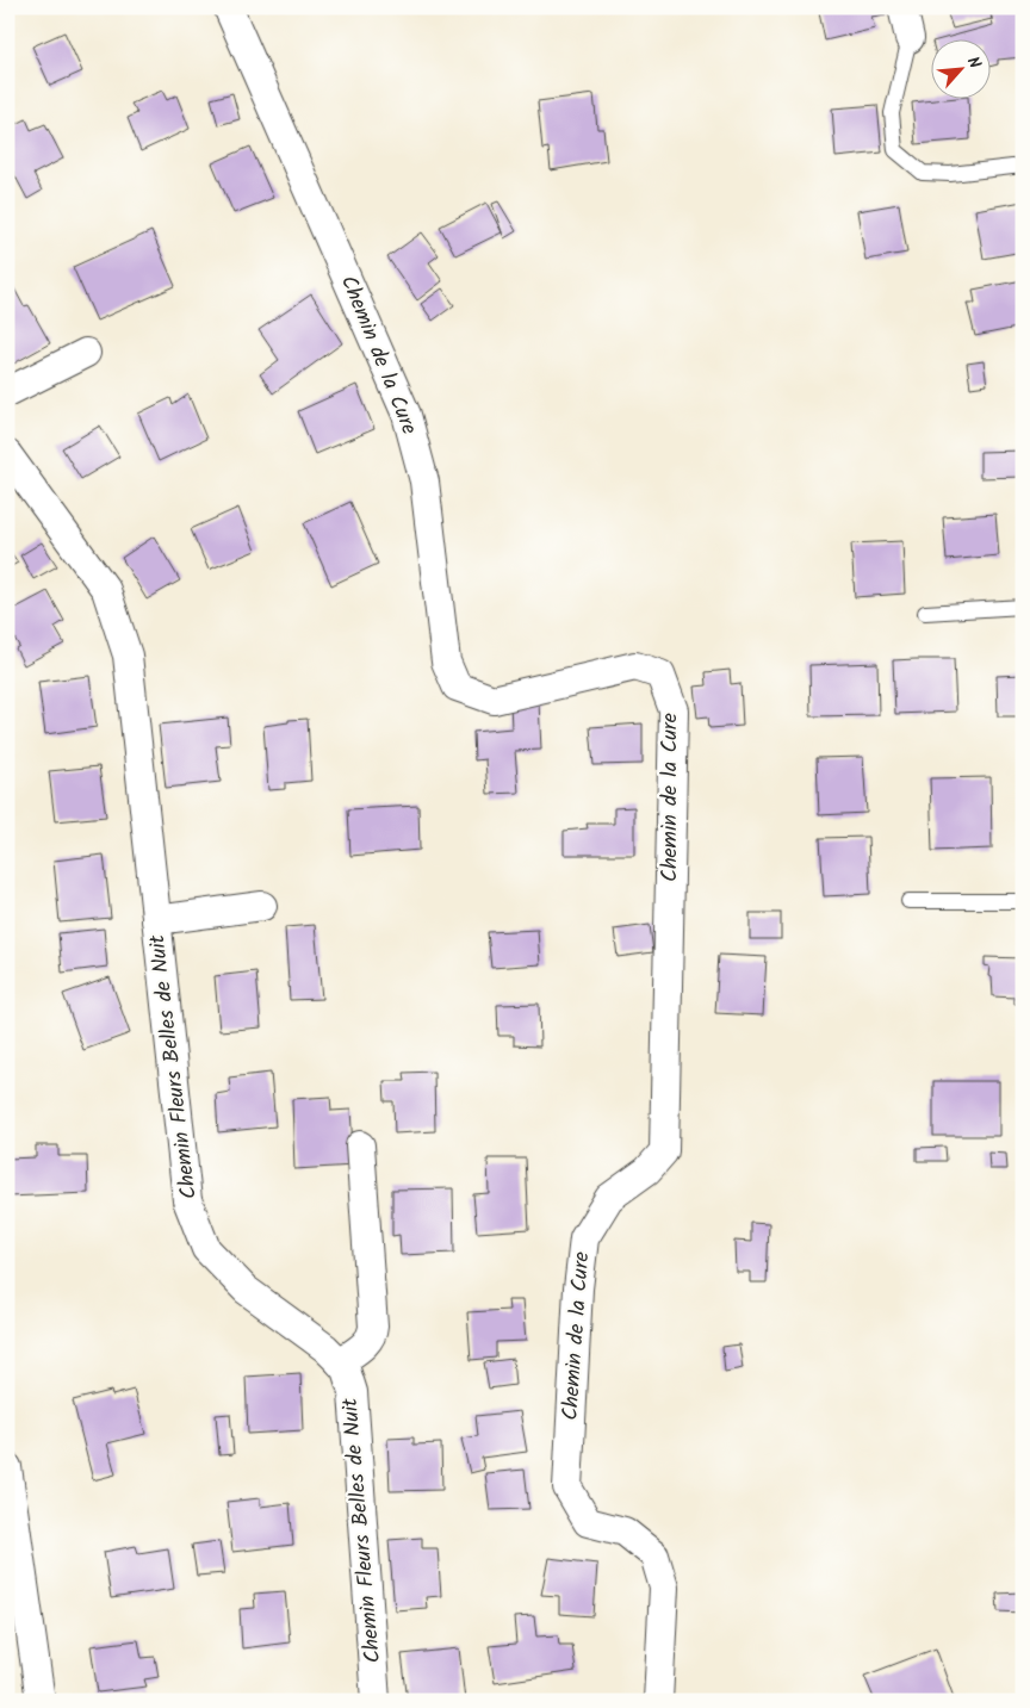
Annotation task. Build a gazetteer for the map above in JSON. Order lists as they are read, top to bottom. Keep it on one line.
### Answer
{"streets":{"street":["Chemin de la Cure","Chemin Fleurs Belles de Nuit"]},"north":"top right"}
